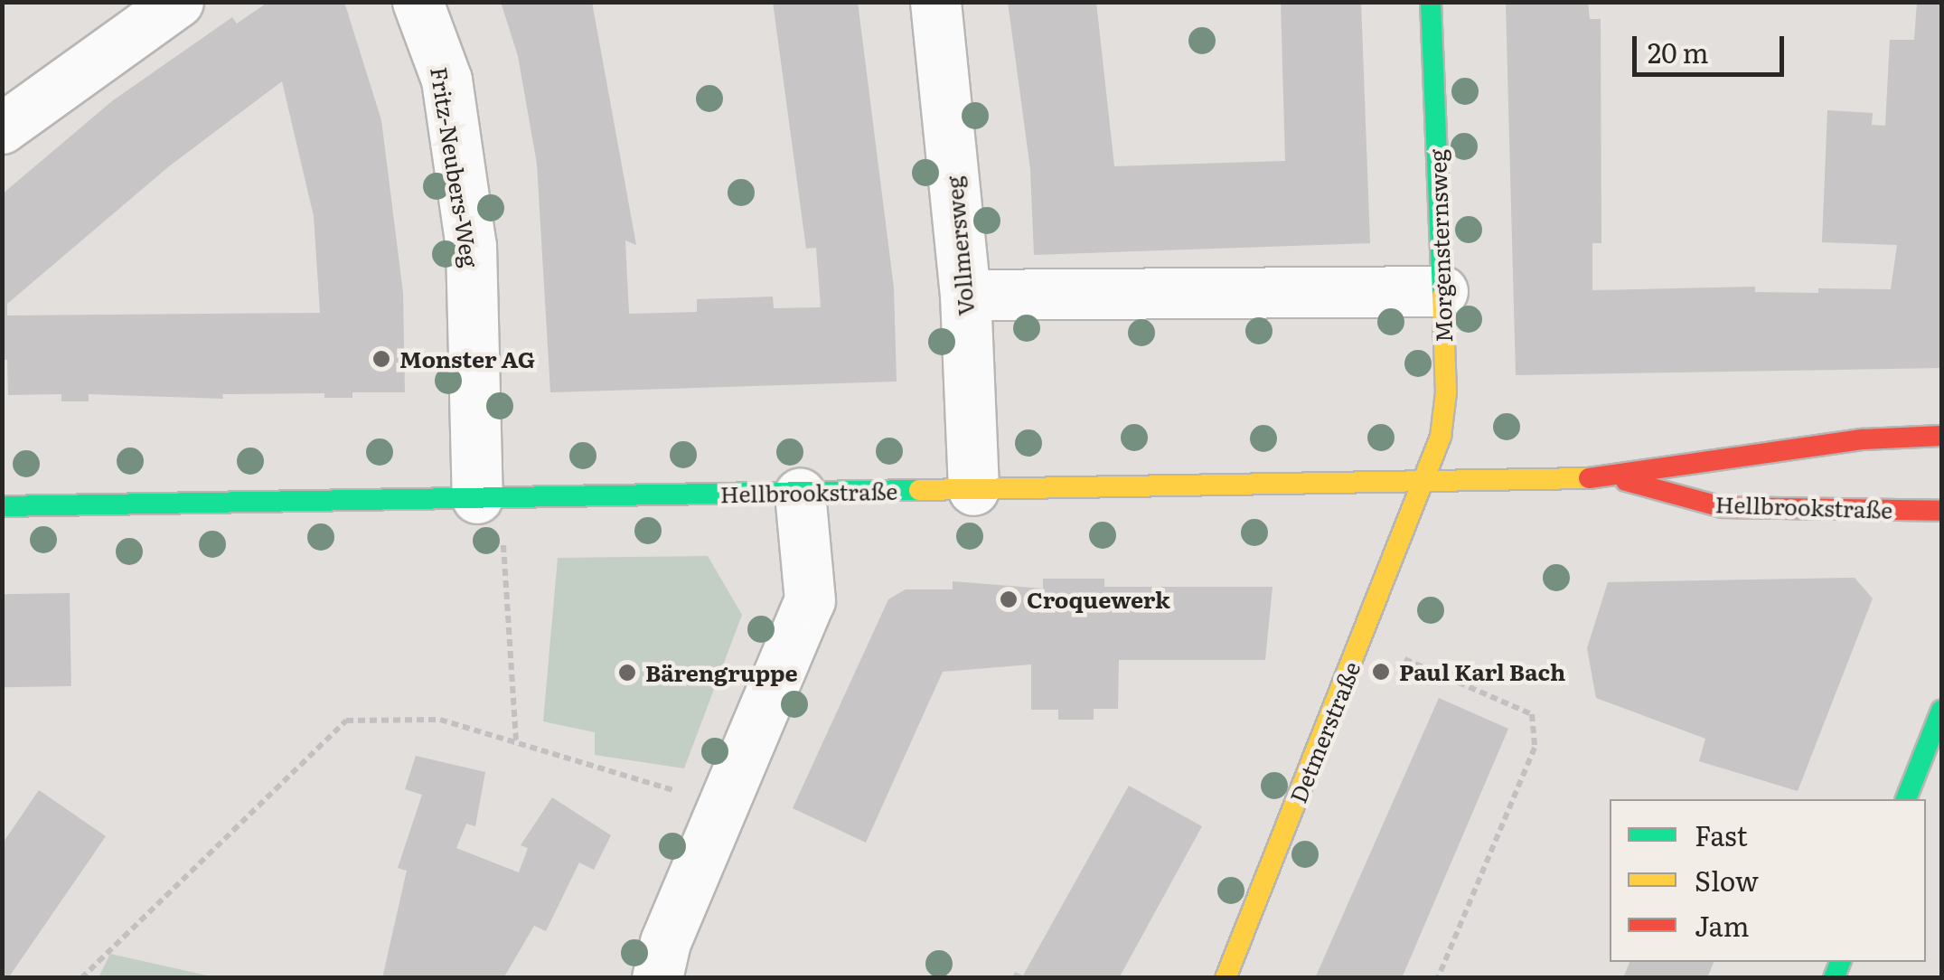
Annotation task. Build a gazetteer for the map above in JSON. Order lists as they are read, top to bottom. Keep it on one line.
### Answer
{"streets":{"street":["Fritz-Neubers-Weg","Vollmersweg","Morgensternsweg","Hellbrookstraße","Detmerstraße"]},"crossings":[["Fritz-Neubers-Weg","Hellbrookstraße"],["Vollmersweg","Hellbrookstraße"],["Morgensternsweg","Hellbrookstraße"],["Morgensternsweg","Detmerstraße"],["Hellbrookstraße","Detmerstraße"]],"places":["Monster AG","Croquewerk","Paul Karl Bach","Bärengruppe"],"legend":["Fast","Slow","Jam"],"scale_bar":"20 m"}
